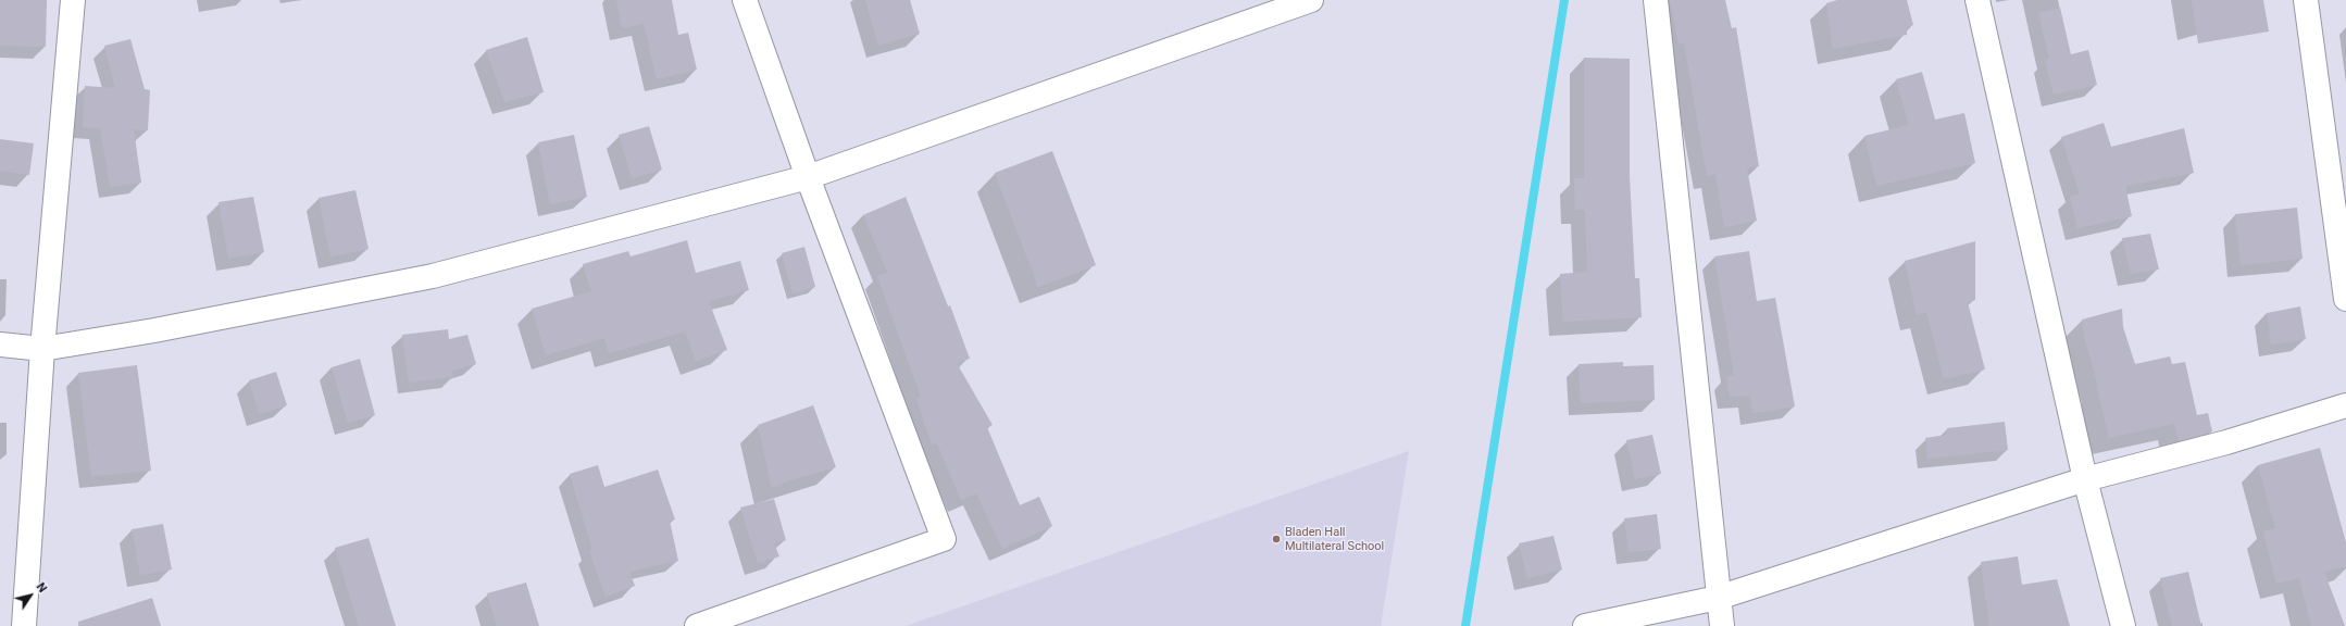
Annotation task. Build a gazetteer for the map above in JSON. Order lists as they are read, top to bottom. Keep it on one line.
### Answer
{"places":["Bladen Hall Multilateral School"],"north":"top right"}
